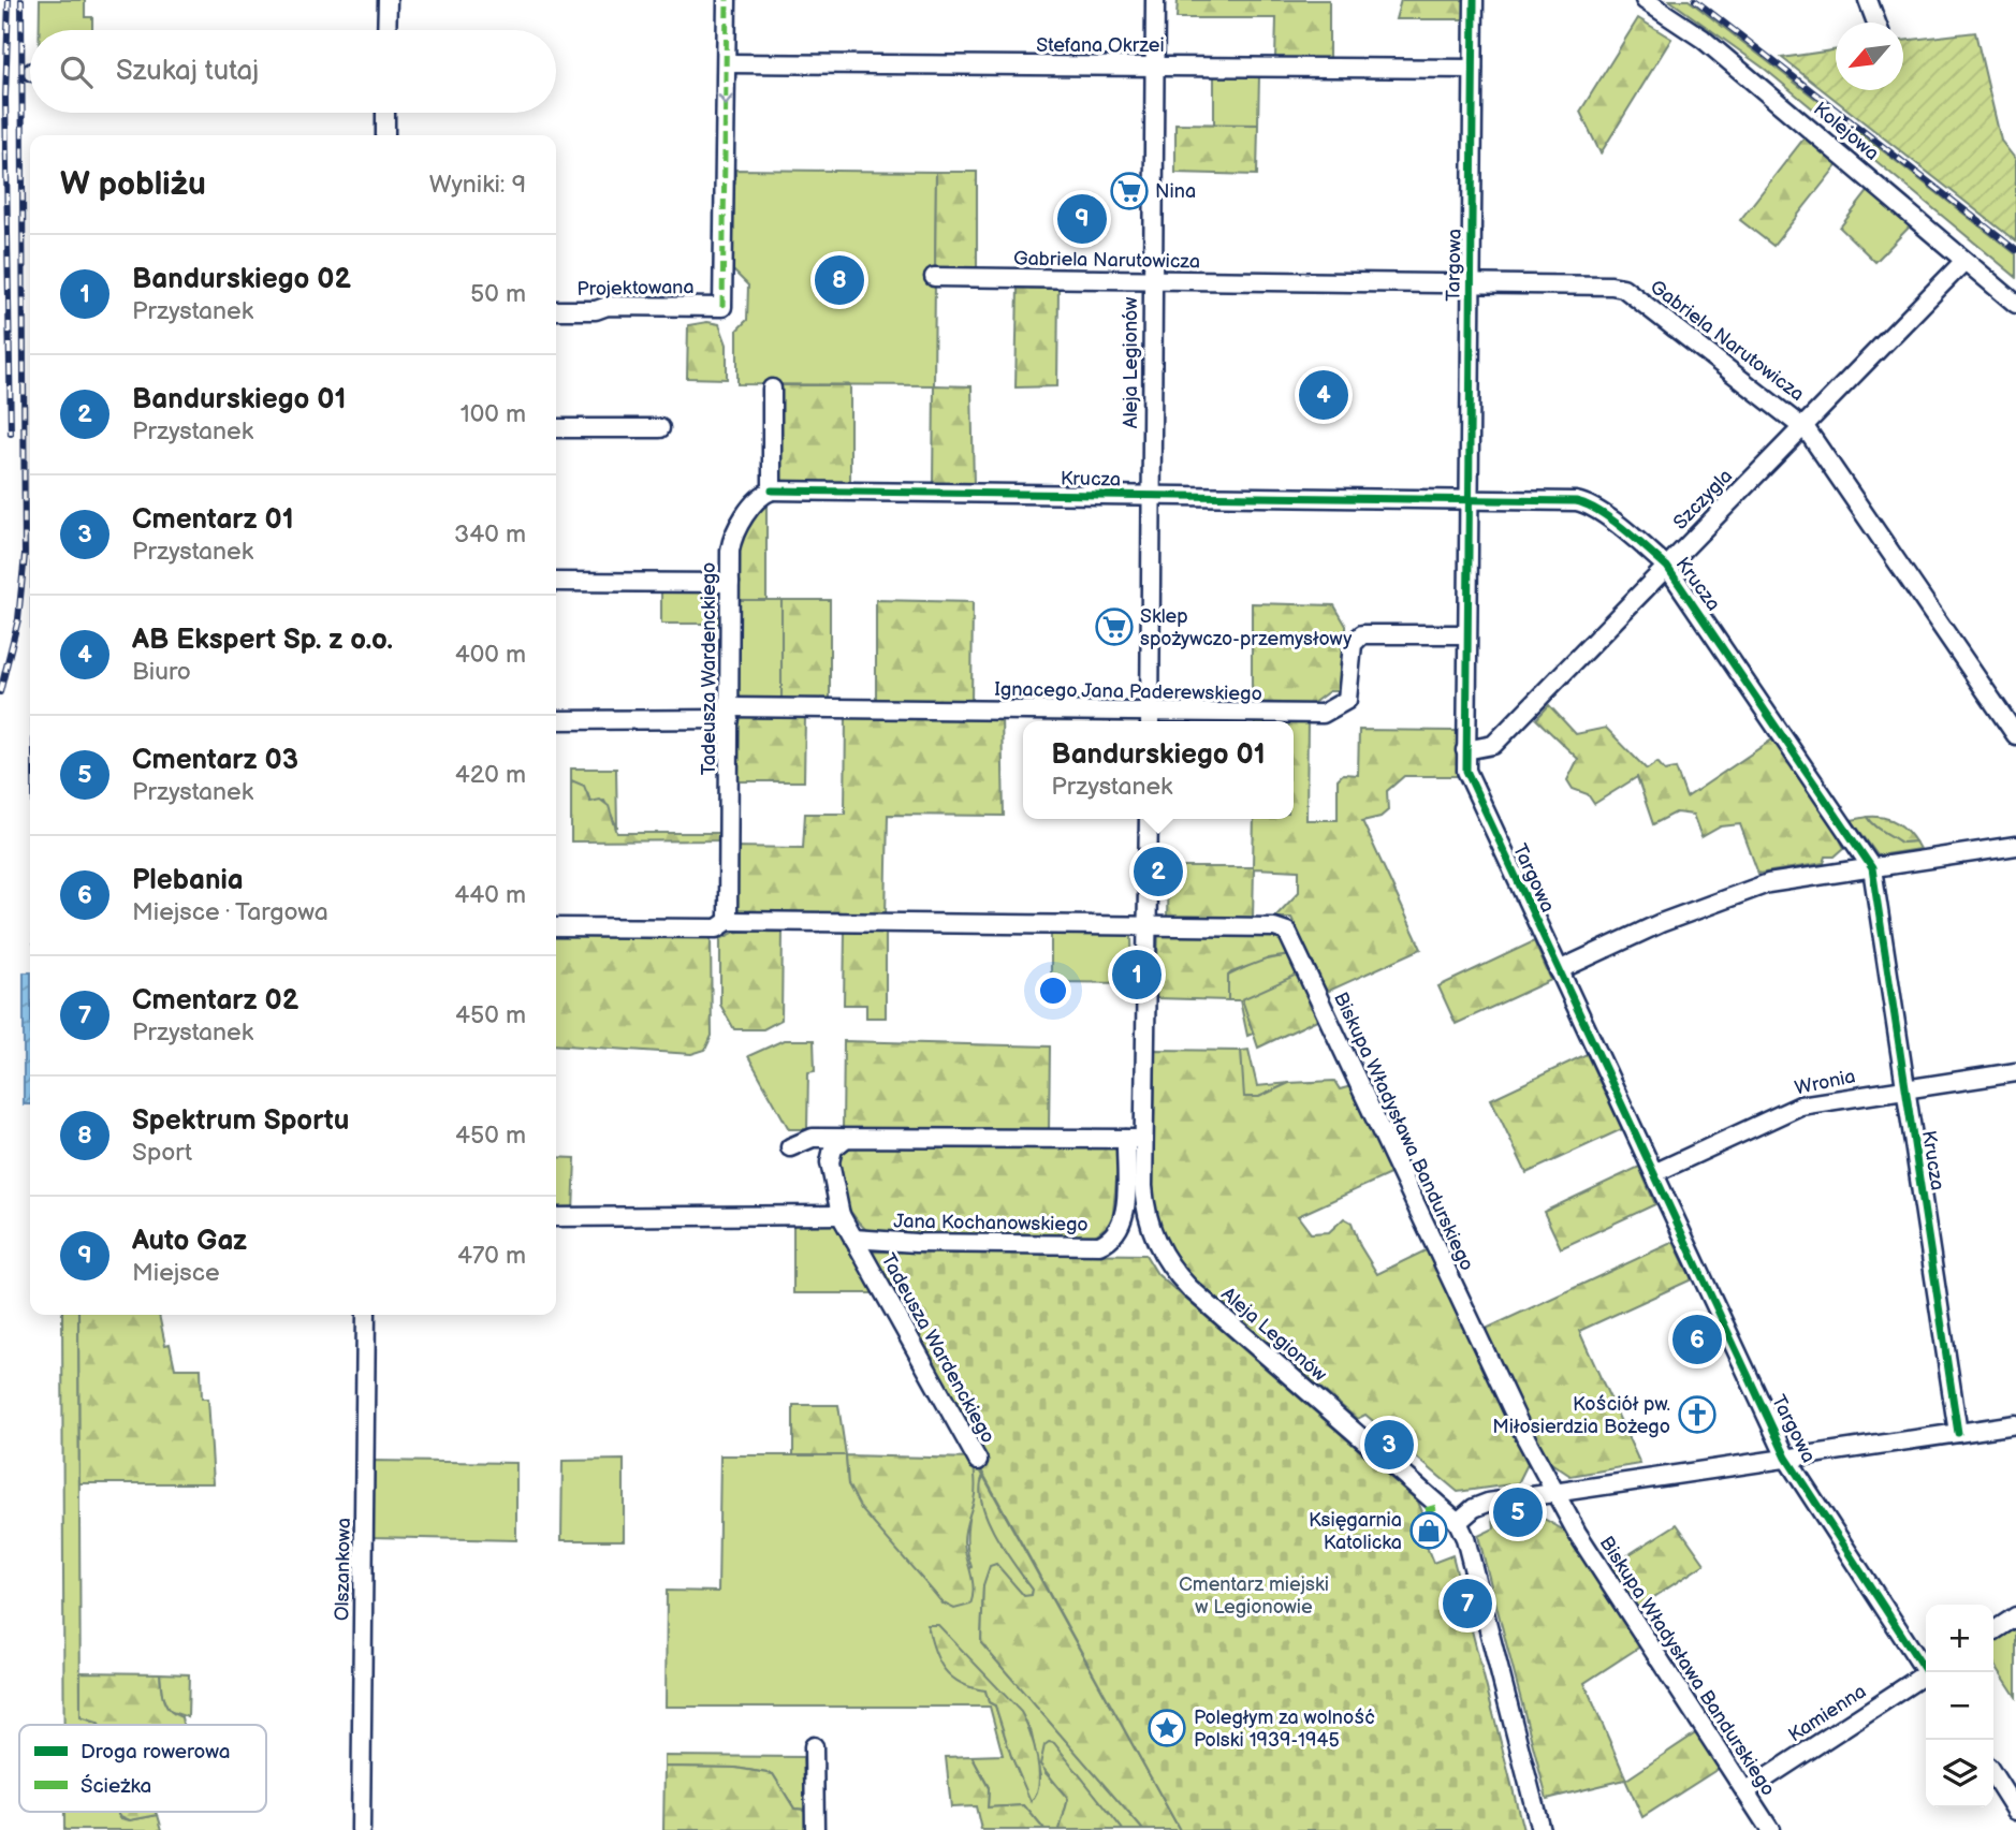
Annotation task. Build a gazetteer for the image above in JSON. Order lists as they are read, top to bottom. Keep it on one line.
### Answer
{"streets":{"street":["Stefana Okrzei","Kolejowa","Gabriela Narutowicza","Targowa","Projektowana","Aleja Legionów","Krucza","Szczygla","Tadeusza Wardenckiego","Ignacego Jana Paderewskiego","Wronia","Biskupa Władysława Bandurskiego","Jana Kochanowskiego","Olszankowa","Kamienna"]},"crossings":[["Stefana Okrzei","Targowa"],["Stefana Okrzei","Projektowana"],["Stefana Okrzei","Aleja Legionów"],["Kolejowa","Szczygla"],["Gabriela Narutowicza","Targowa"],["Gabriela Narutowicza","Aleja Legionów"],["Gabriela Narutowicza","Szczygla"],["Targowa","Krucza"],["Targowa","Szczygla"],["Targowa","Ignacego Jana Paderewskiego"],["Targowa","Wronia"],["Aleja Legionów","Krucza"],["Aleja Legionów","Ignacego Jana Paderewskiego"],["Aleja Legionów","Biskupa Władysława Bandurskiego"],["Krucza","Szczygla"],["Krucza","Tadeusza Wardenckiego"],["Krucza","Wronia"],["Tadeusza Wardenckiego","Ignacego Jana Paderewskiego"],["Tadeusza Wardenckiego","Biskupa Władysława Bandurskiego"],["Tadeusza Wardenckiego","Jana Kochanowskiego"],["Biskupa Władysława Bandurskiego","Kamienna"]],"parks":["Cmentarz miejski w Legionowie"],"places":{"supermarket":["Nina","Sklep spożywczo-przemysłowy"],"church":["Kościół pw. Miłosierdzia Bożego"],"shop":["Księgarnia Katolicka"],"place":["Poległym za wolność Polski 1939-1945"]},"legend":["Droga rowerowa","Ścieżka"],"north":"bottom left","page":{"search":"Szukaj tutaj","heading":["W pobliżu","Wyniki: 9"],"pins":["9","8","4","2","1","6","3","5","7"],"list":[{"mark":"1","name":"Bandurskiego 02","note":"Przystanek","value":"50 m"},{"mark":"2","name":"Bandurskiego 01","note":"Przystanek","value":"100 m"},{"mark":"3","name":"Cmentarz 01","note":"Przystanek","value":"340 m"},{"mark":"4","name":"AB Ekspert Sp. z o.o.","note":"Biuro","value":"400 m"},{"mark":"5","name":"Cmentarz 03","note":"Przystanek","value":"420 m"},{"mark":"6","name":"Plebania","note":"Miejsce · Targowa","value":"440 m"},{"mark":"7","name":"Cmentarz 02","note":"Przystanek","value":"450 m"},{"mark":"8","name":"Spektrum Sportu","note":"Sport","value":"450 m"},{"mark":"9","name":"Auto Gaz","note":"Miejsce","value":"470 m"}],"popup":["Bandurskiego 01","Przystanek"],"map_buttons":["+","−"]}}
